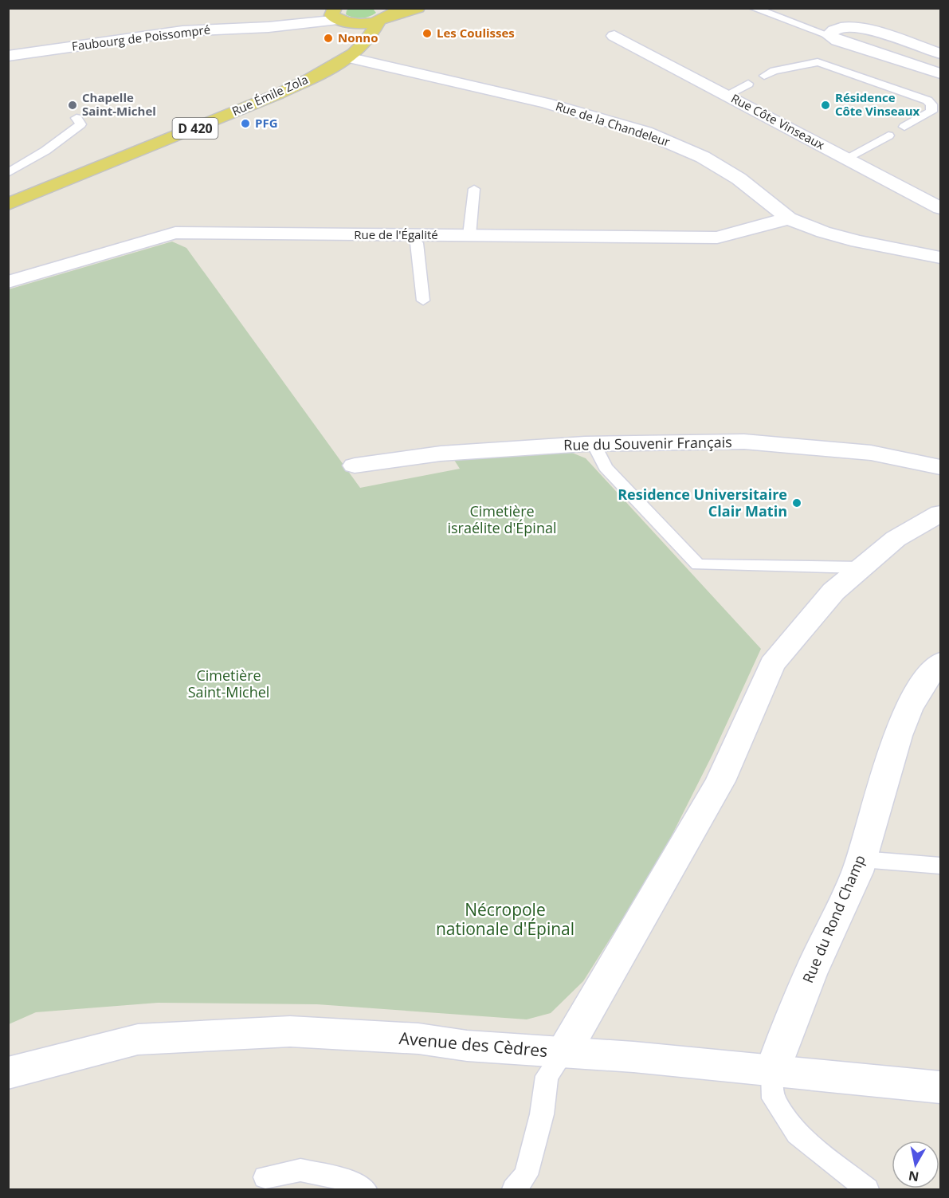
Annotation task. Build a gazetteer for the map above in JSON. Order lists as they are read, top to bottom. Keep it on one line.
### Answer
{"streets":{"main road":["Rue Émile Zola","D 420"],"street":["Faubourg de Poissompré","Rue Côte Vinseaux","Rue de la Chandeleur","Rue de l'Égalité","Rue du Souvenir Français","Rue du Rond Champ","Avenue des Cèdres"]},"crossings":[["Rue Émile Zola","Rue de la Chandeleur"],["Rue de la Chandeleur","Rue de l'Égalité"],["Rue du Rond Champ","Avenue des Cèdres"]],"parks":["Cimetière israélite d'Épinal","Cimetière Saint-Michel","Nécropole nationale d'Épinal"],"places":["Les Coulisses","Nonno","Chapelle Saint-Michel","Résidence Côte Vinseaux","PFG","Residence Universitaire Clair Matin"],"north":"bottom"}
